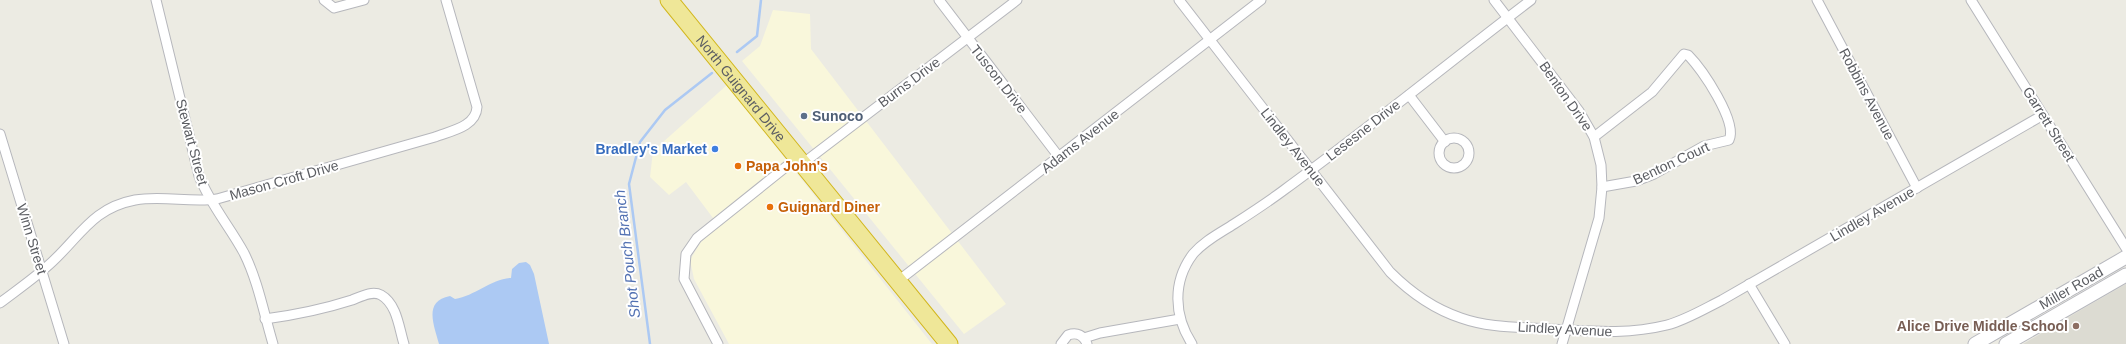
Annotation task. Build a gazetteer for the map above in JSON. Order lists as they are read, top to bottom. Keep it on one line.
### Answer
{"streets":{"highway":["North Guignard Drive"],"street":["Tuscon Drive","Burns Drive","Robbins Avenue","Benton Drive","Garrett Street","Lesesne Drive","Adams Avenue","Stewart Street","Lindley Avenue","Benton Court","Mason Croft Drive","Winn Street","Miller Road"]},"crossings":[["Tuscon Drive","Burns Drive"],["Tuscon Drive","Adams Avenue"],["Burns Drive","North Guignard Drive"],["North Guignard Drive","Adams Avenue"],["Robbins Avenue","Lindley Avenue"],["Benton Drive","Lesesne Drive"],["Benton Drive","Lindley Avenue"],["Benton Drive","Benton Court"],["Garrett Street","Lindley Avenue"],["Lesesne Drive","Lindley Avenue"],["Adams Avenue","Lindley Avenue"],["Stewart Street","Mason Croft Drive"],["Mason Croft Drive","Winn Street"]],"water":["Shot Pouch Branch"],"places":["Sunoco","Bradley's Market","Papa John's","Guignard Diner","Alice Drive Middle School"]}
